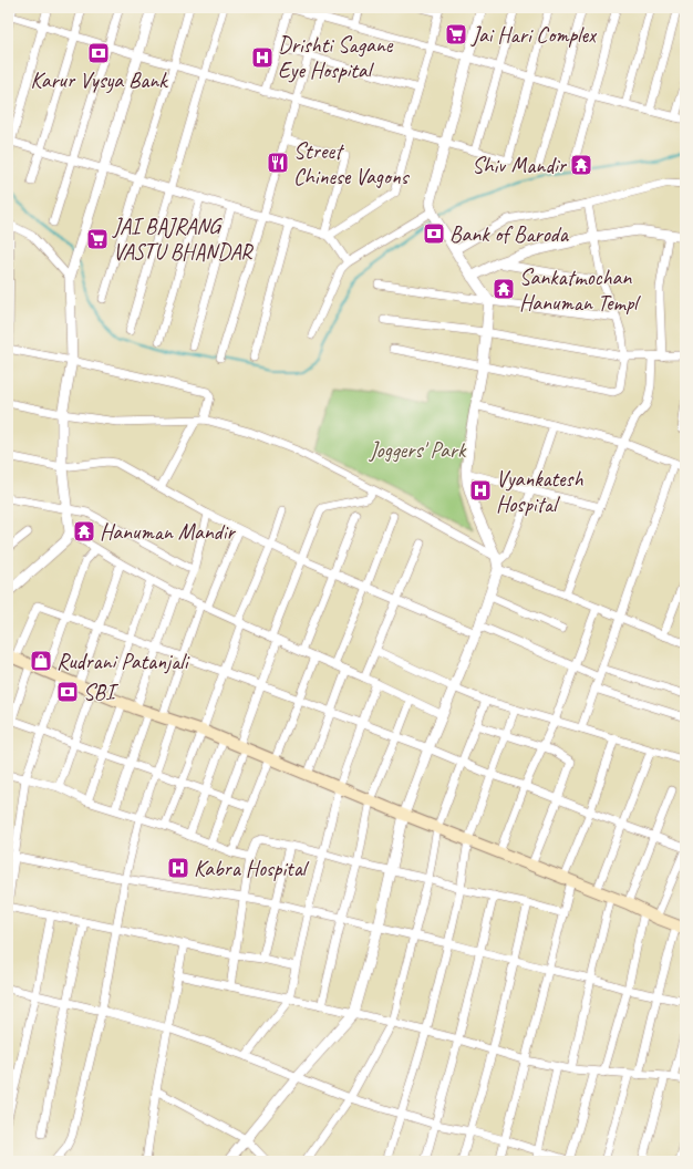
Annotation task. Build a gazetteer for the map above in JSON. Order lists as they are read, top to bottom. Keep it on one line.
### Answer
{"parks":["Joggers' Park"],"places":{"supermarket":["Jai Hari Complex","JAI BAJRANG VASTU BHANDAR"],"bank":["Karur Vysya Bank","Bank of Baroda","SBI"],"hospital":["Drishti Sagane Eye Hospital","Vyankatesh Hospital","Kabra Hospital"],"restaurant":["Street Chinese Vagons"],"temple":["Shiv Mandir","Sankatmochan Hanuman Templ","Hanuman Mandir"],"shop":["Rudrani Patanjali"]}}
